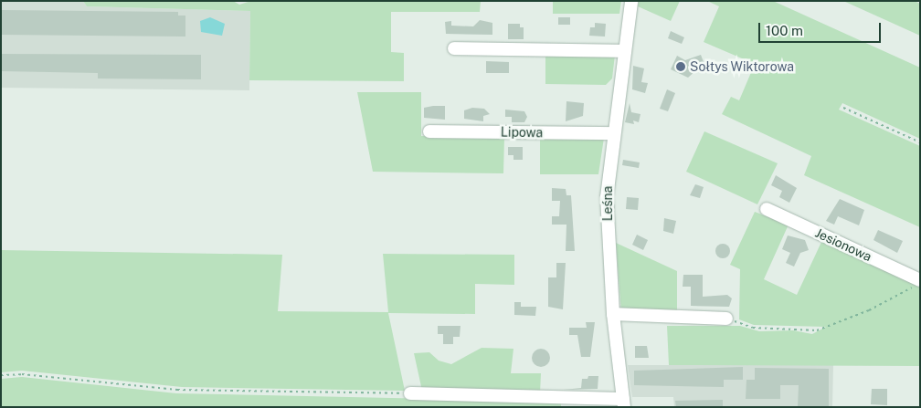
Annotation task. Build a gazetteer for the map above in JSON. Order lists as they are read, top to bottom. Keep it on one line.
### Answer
{"streets":{"street":["Lipowa","Leśna","Jesionowa"]},"crossings":[["Lipowa","Leśna"]],"places":["Sołtys Wiktorowa"],"scale_bar":"100 m"}
